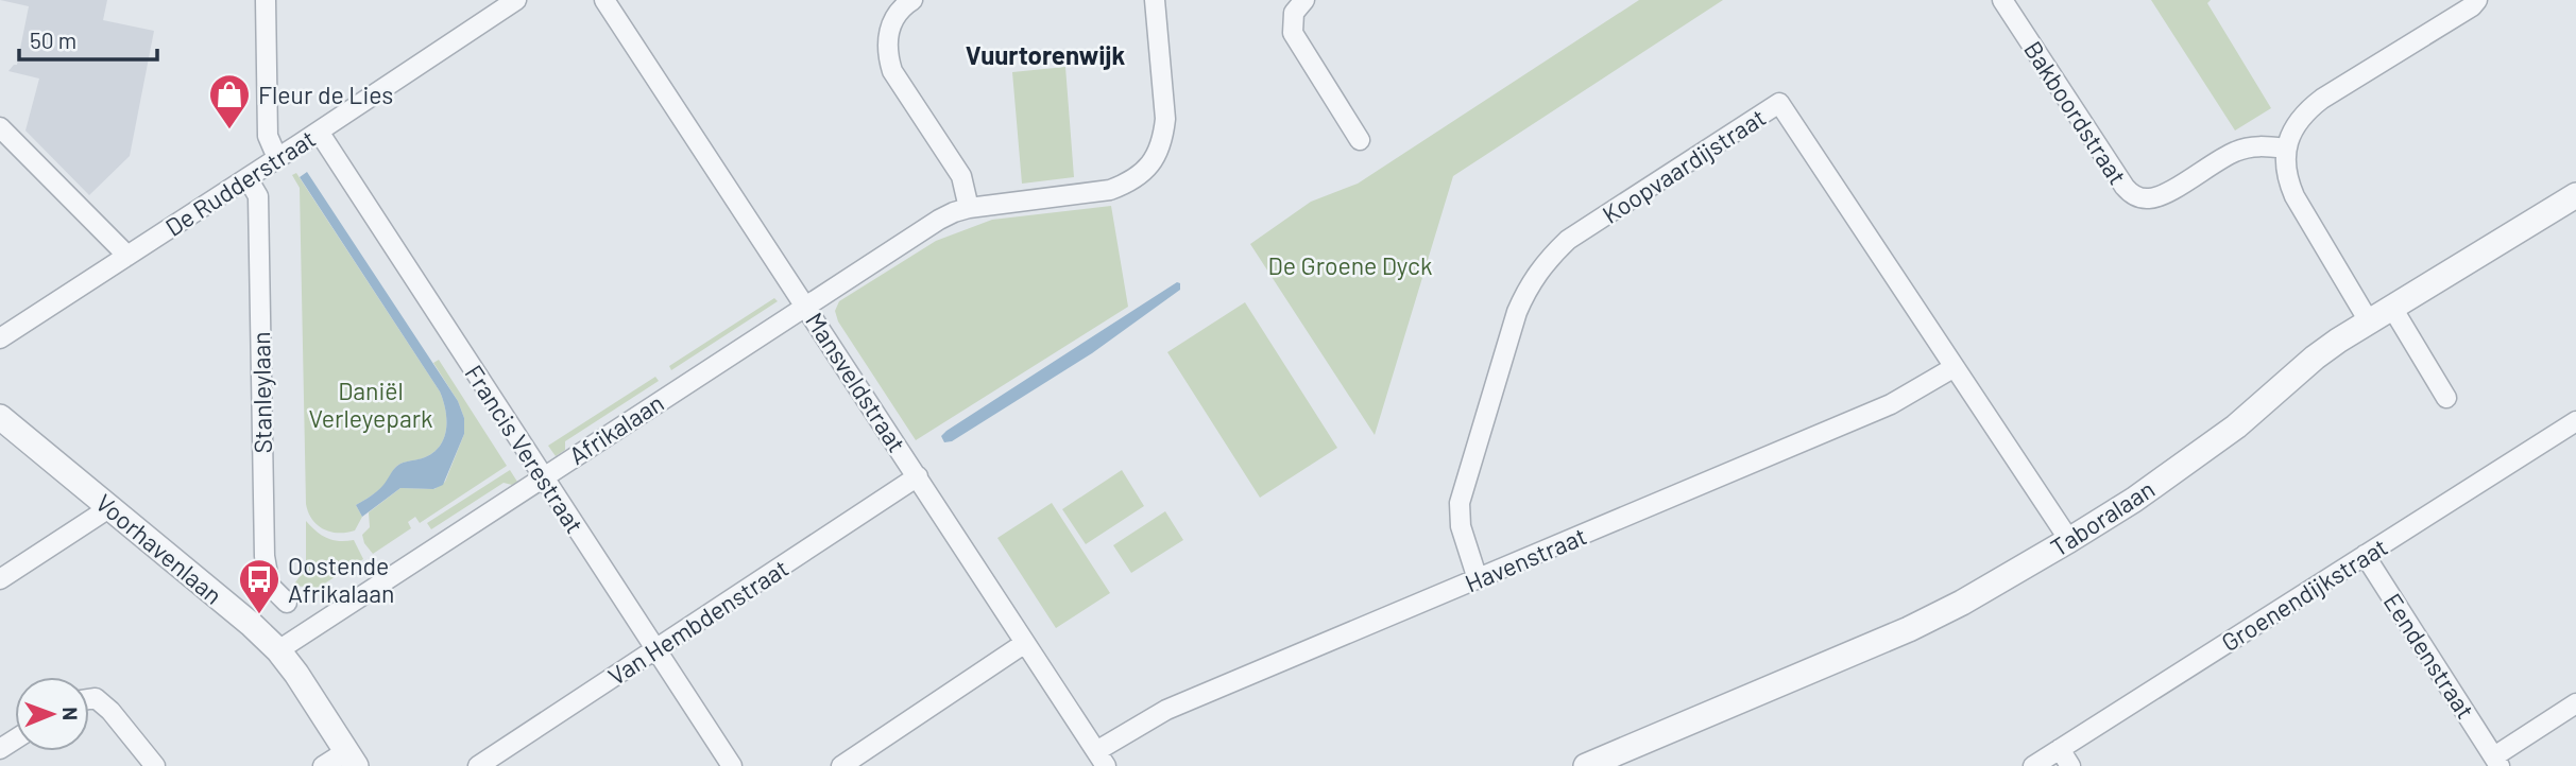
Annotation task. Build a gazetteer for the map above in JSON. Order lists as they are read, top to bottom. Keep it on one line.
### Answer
{"streets":{"street":["Bakboordstraat","Koopvaardijstraat","De Rudderstraat","Mansveldstraat","Stanleylaan","Afrikalaan","Francis Verestraat","Taboralaan","Voorhavenlaan","Havenstraat","Groenendijkstraat","Van Hembdenstraat","Eendenstraat"]},"crossings":[["Koopvaardijstraat","Taboralaan"],["Koopvaardijstraat","Havenstraat"],["De Rudderstraat","Stanleylaan"],["De Rudderstraat","Francis Verestraat"],["Mansveldstraat","Afrikalaan"],["Mansveldstraat","Havenstraat"],["Mansveldstraat","Van Hembdenstraat"],["Afrikalaan","Francis Verestraat"],["Afrikalaan","Voorhavenlaan"],["Francis Verestraat","Van Hembdenstraat"],["Groenendijkstraat","Eendenstraat"]],"districts":["Vuurtorenwijk"],"parks":["De Groene Dyck","Daniël Verleyepark"],"places":{"shop":["Fleur de Lies"],"bus stop":["Oostende Afrikalaan"]},"scale_bar":"50 m","north":"right"}
